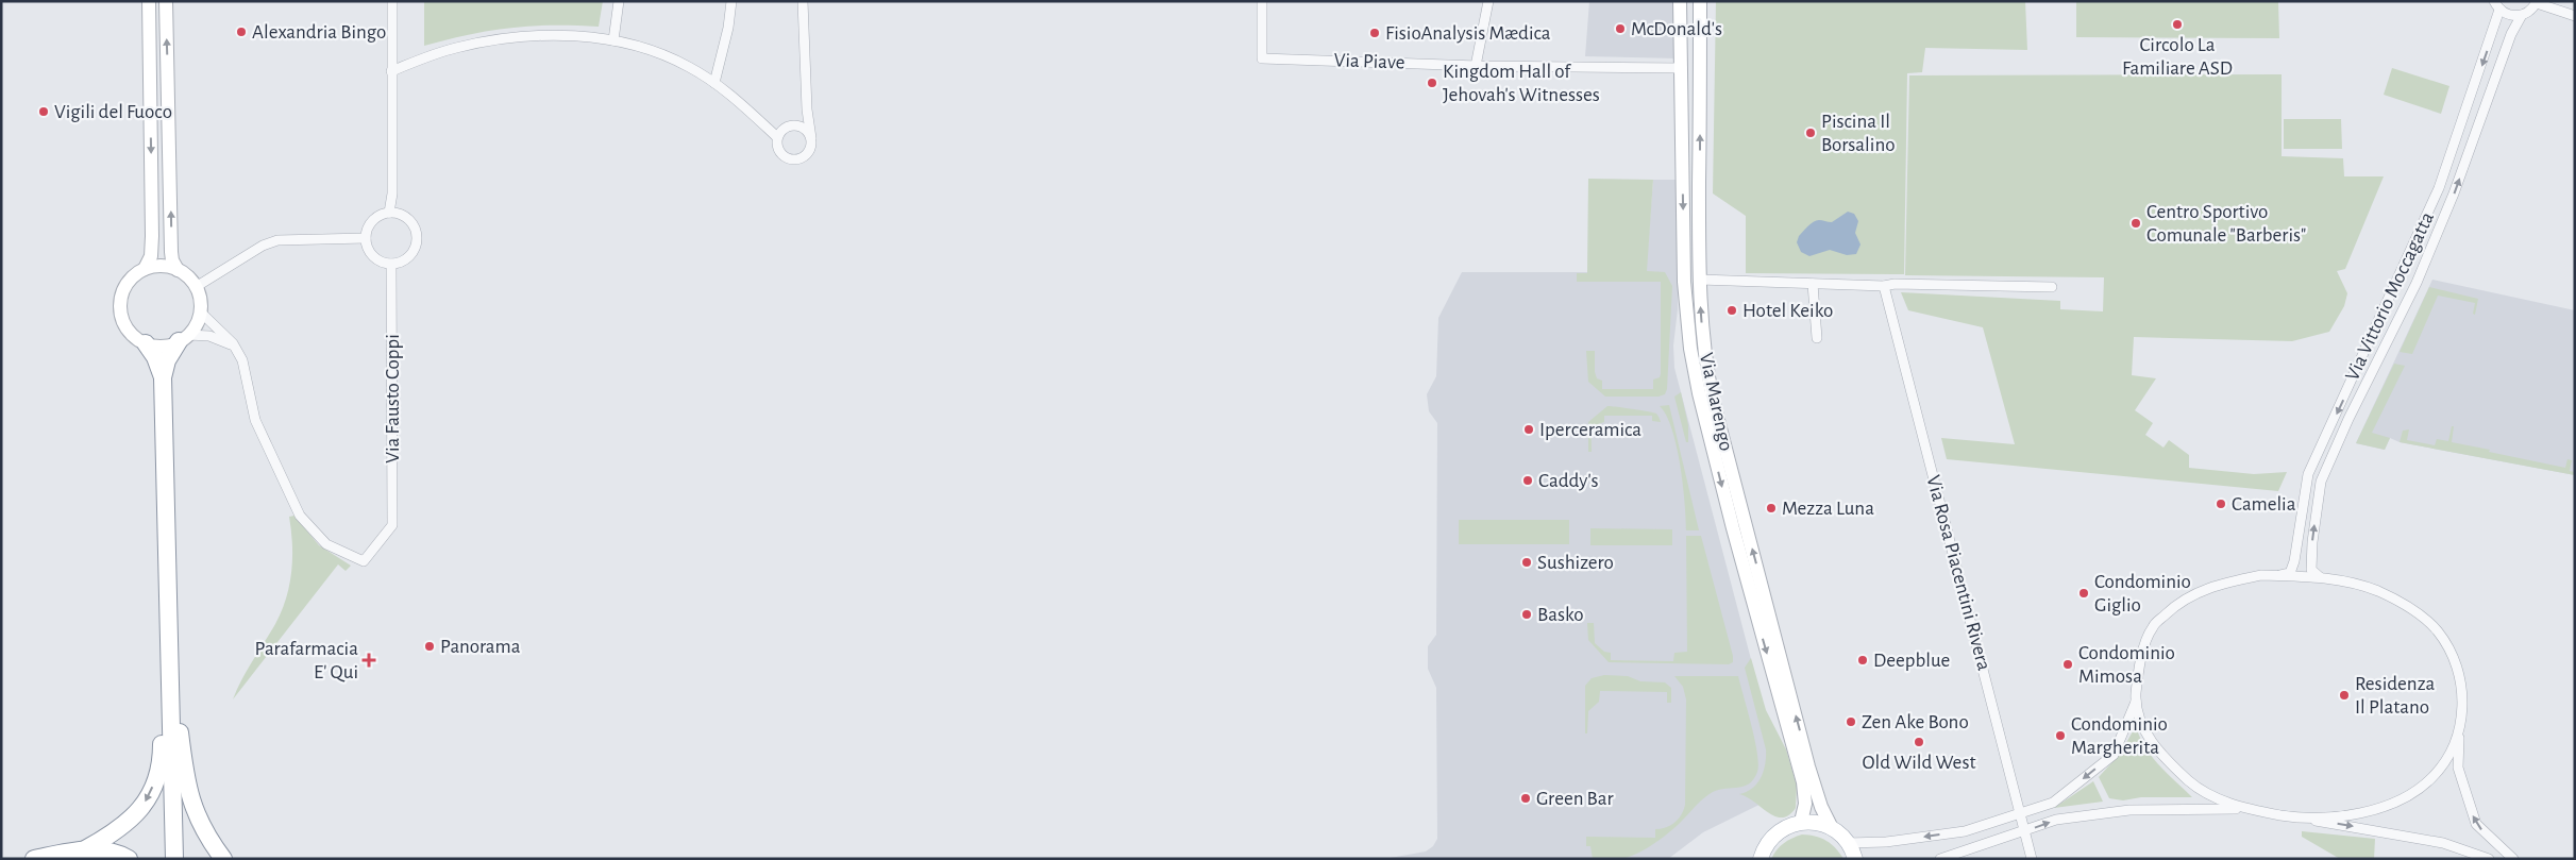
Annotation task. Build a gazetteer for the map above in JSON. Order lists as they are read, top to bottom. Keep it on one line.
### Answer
{"streets":{"main road":["Via Marengo"],"street":["Via Piave","Via Vittorio Moccagatta","Via Fausto Coppi","Via Rosa Piacentini Rivera"]},"places":{"other":["Circolo La Familiare ASD","McDonald's","Alexandria Bingo","FisioAnalysis Mædica","Kingdom Hall of Jehovah's Witnesses","Vigili del Fuoco","Piscina Il Borsalino","Centro Sportivo Comunale \"Barberis\"","Hotel Keiko","Iperceramica","Caddy's","Camelia","Mezza Luna","Sushizero","Condominio Giglio","Basko","Panorama","Deepblue","Condominio Mimosa","Residenza Il Platano","Zen Ake Bono","Condominio Margherita","Old Wild West","Green Bar"],"health":["Parafarmacia E' Qui"]}}
